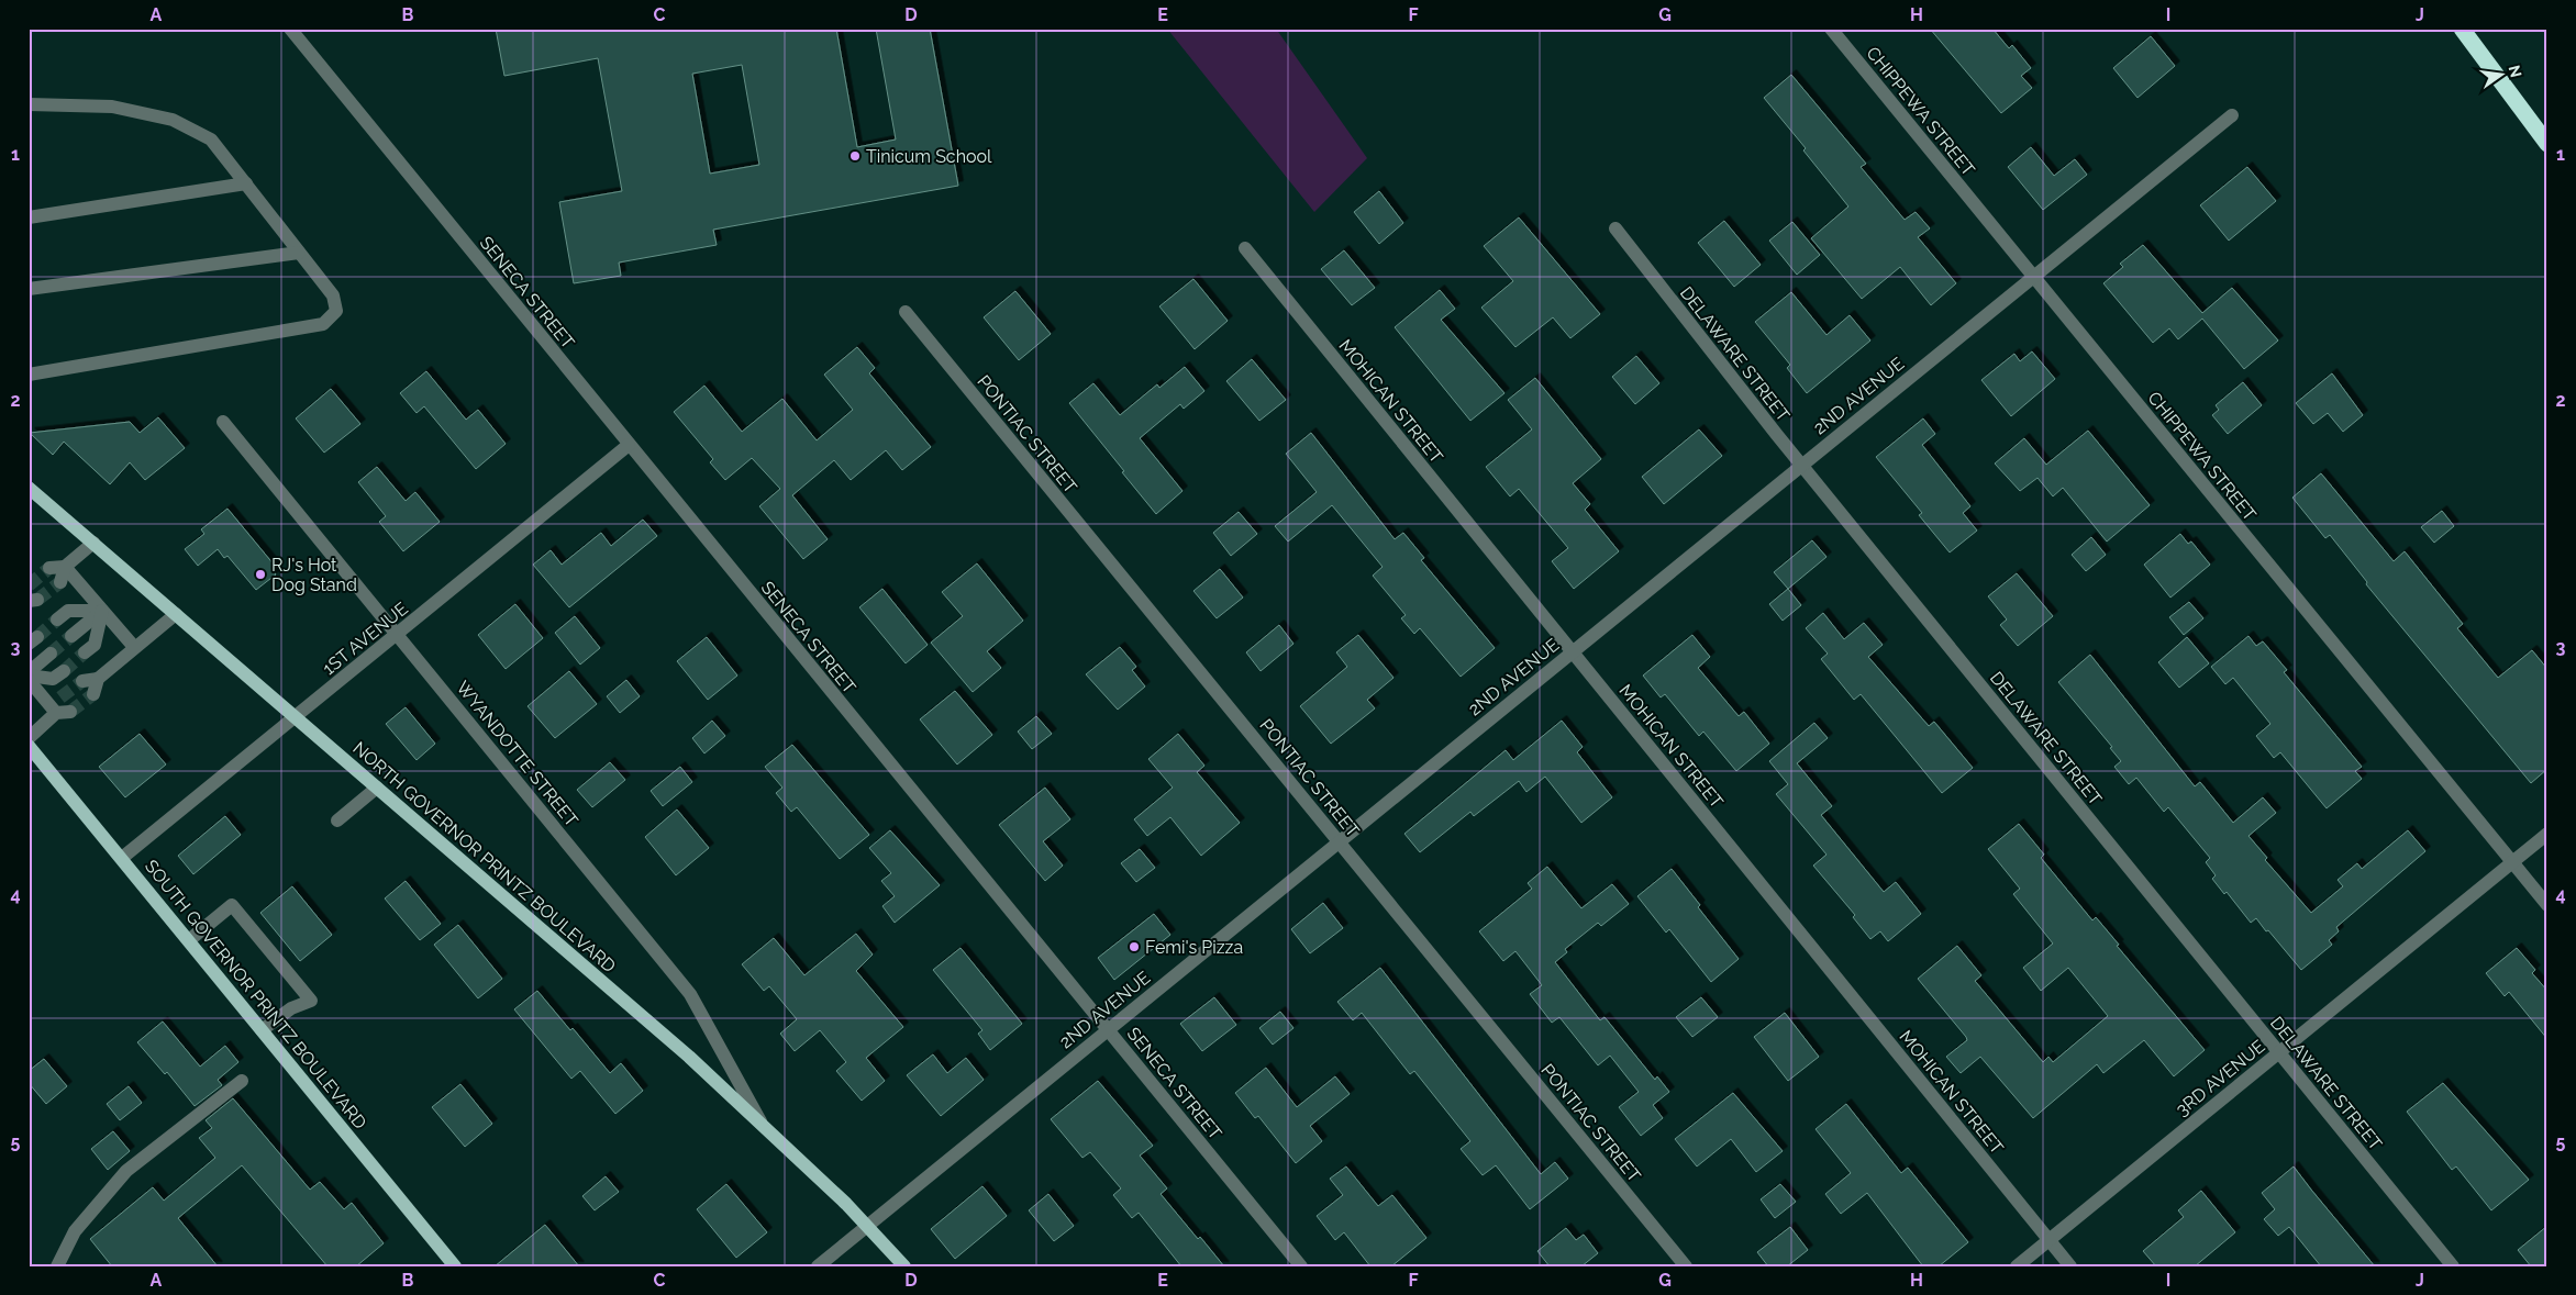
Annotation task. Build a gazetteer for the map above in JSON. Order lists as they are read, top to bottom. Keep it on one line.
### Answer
{"streets":{"main road":["NORTH GOVERNOR PRINTZ BOULEVARD","SOUTH GOVERNOR PRINTZ BOULEVARD"],"street":["CHIPPEWA STREET","SENECA STREET","DELAWARE STREET","2ND AVENUE","MOHICAN STREET","PONTIAC STREET","1ST AVENUE","WYANDOTTE STREET","3RD AVENUE"]},"crossings":[["CHIPPEWA STREET","2ND AVENUE"],["CHIPPEWA STREET","3RD AVENUE"],["SENECA STREET","2ND AVENUE"],["SENECA STREET","1ST AVENUE"],["DELAWARE STREET","2ND AVENUE"],["DELAWARE STREET","3RD AVENUE"],["2ND AVENUE","MOHICAN STREET"],["2ND AVENUE","PONTIAC STREET"],["2ND AVENUE","NORTH GOVERNOR PRINTZ BOULEVARD"],["MOHICAN STREET","3RD AVENUE"],["1ST AVENUE","WYANDOTTE STREET"],["1ST AVENUE","NORTH GOVERNOR PRINTZ BOULEVARD"],["1ST AVENUE","SOUTH GOVERNOR PRINTZ BOULEVARD"],["WYANDOTTE STREET","NORTH GOVERNOR PRINTZ BOULEVARD"]],"places":["Tinicum School","RJ's Hot Dog Stand","Femi's Pizza"],"north":"right","grid":{"columns":["A","B","C","D","E","F","G","H","I","J"],"rows":["1","2","3","4","5"]}}
